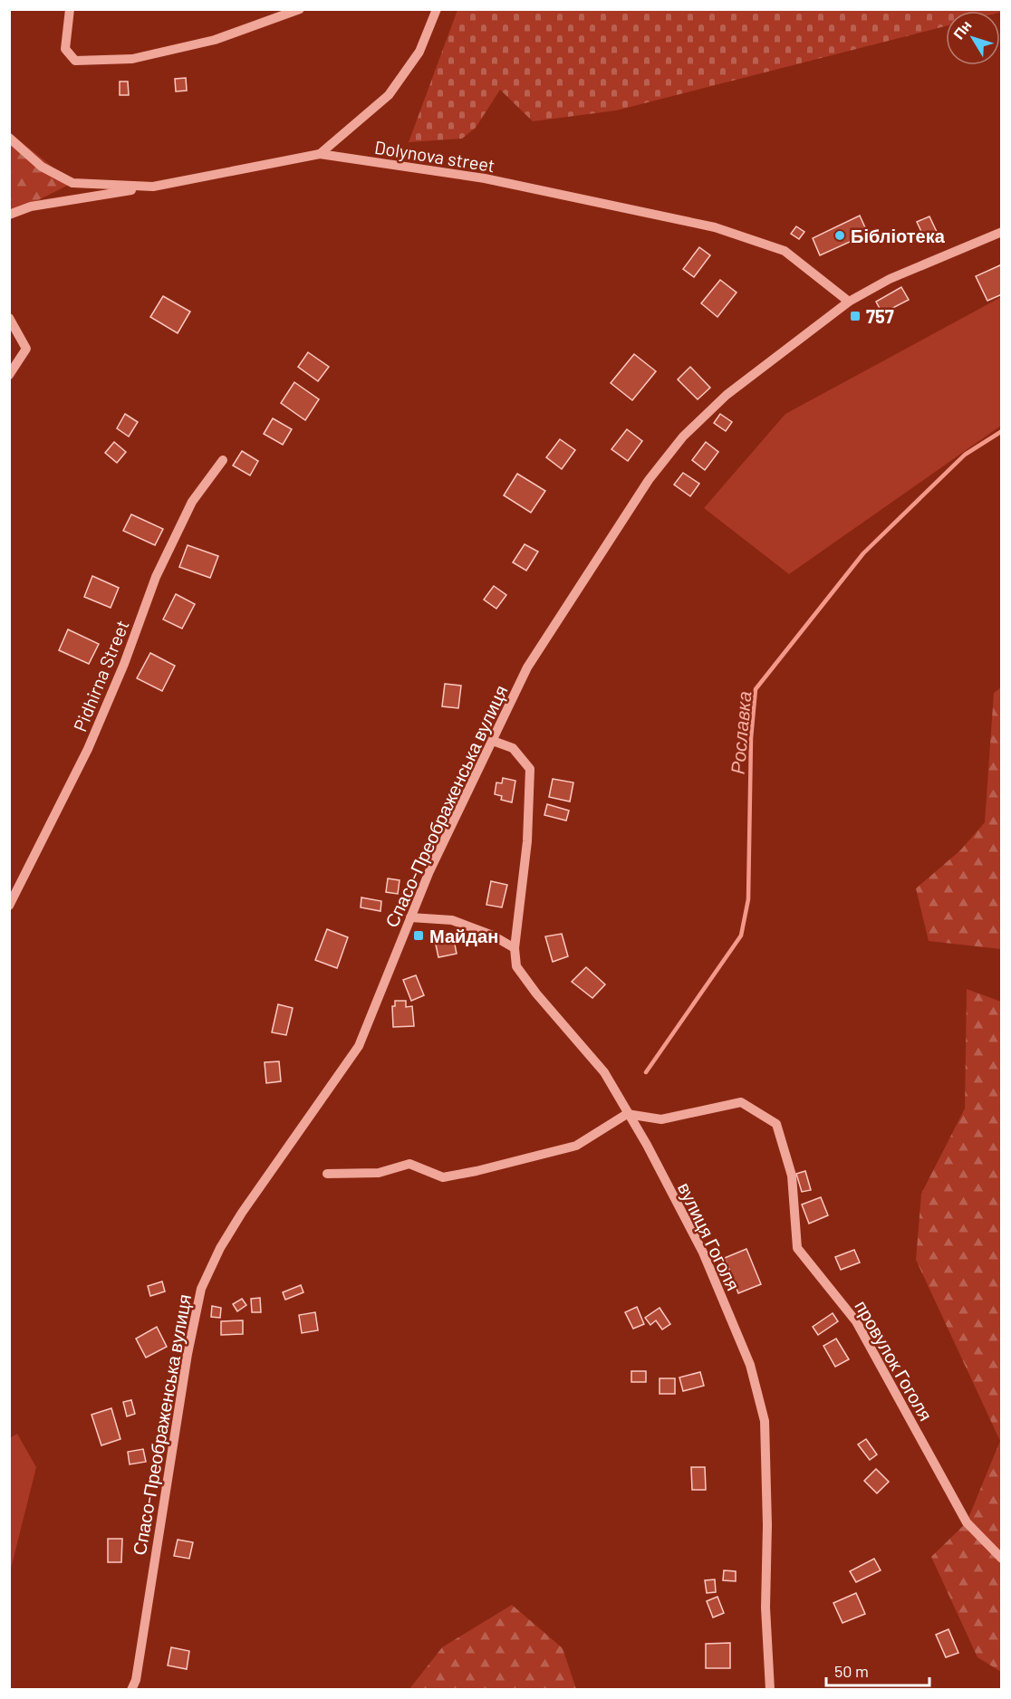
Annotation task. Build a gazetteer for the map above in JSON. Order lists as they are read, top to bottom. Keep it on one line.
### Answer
{"streets":{"street":["Dolynova street","Pidhirna Street","Спасо-Преображенська вулиця","вулиця Гоголя","провулок Гоголя"]},"crossings":[["Dolynova street","Спасо-Преображенська вулиця"],["вулиця Гоголя","провулок Гоголя"]],"water":["Рославка"],"places":{"other":["Бібліотека"],"transit":["757","Майдан"]},"scale_bar":"50 m","north":"top left"}
